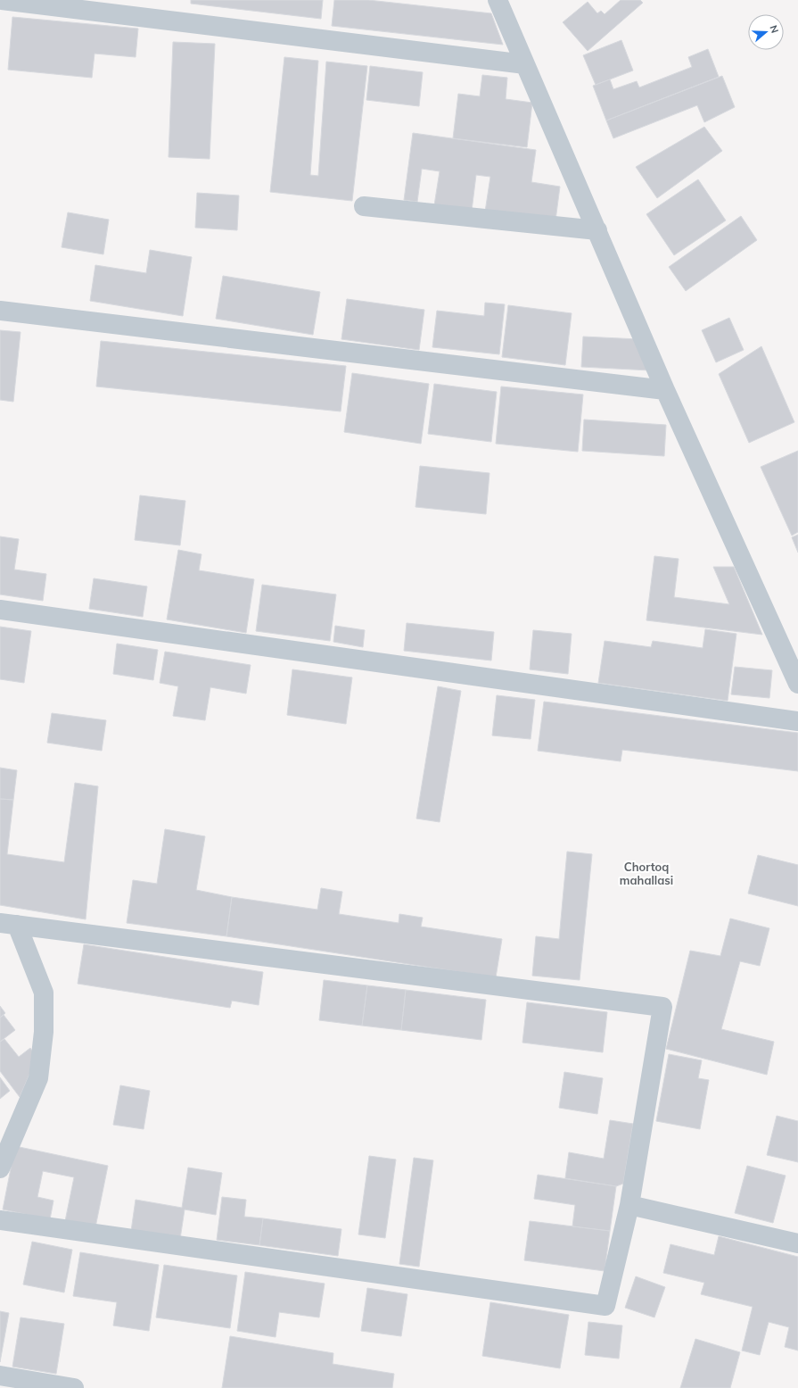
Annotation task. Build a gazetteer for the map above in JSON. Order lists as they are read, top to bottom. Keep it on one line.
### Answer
{"districts":["Chortoq mahallasi"],"north":"right"}
